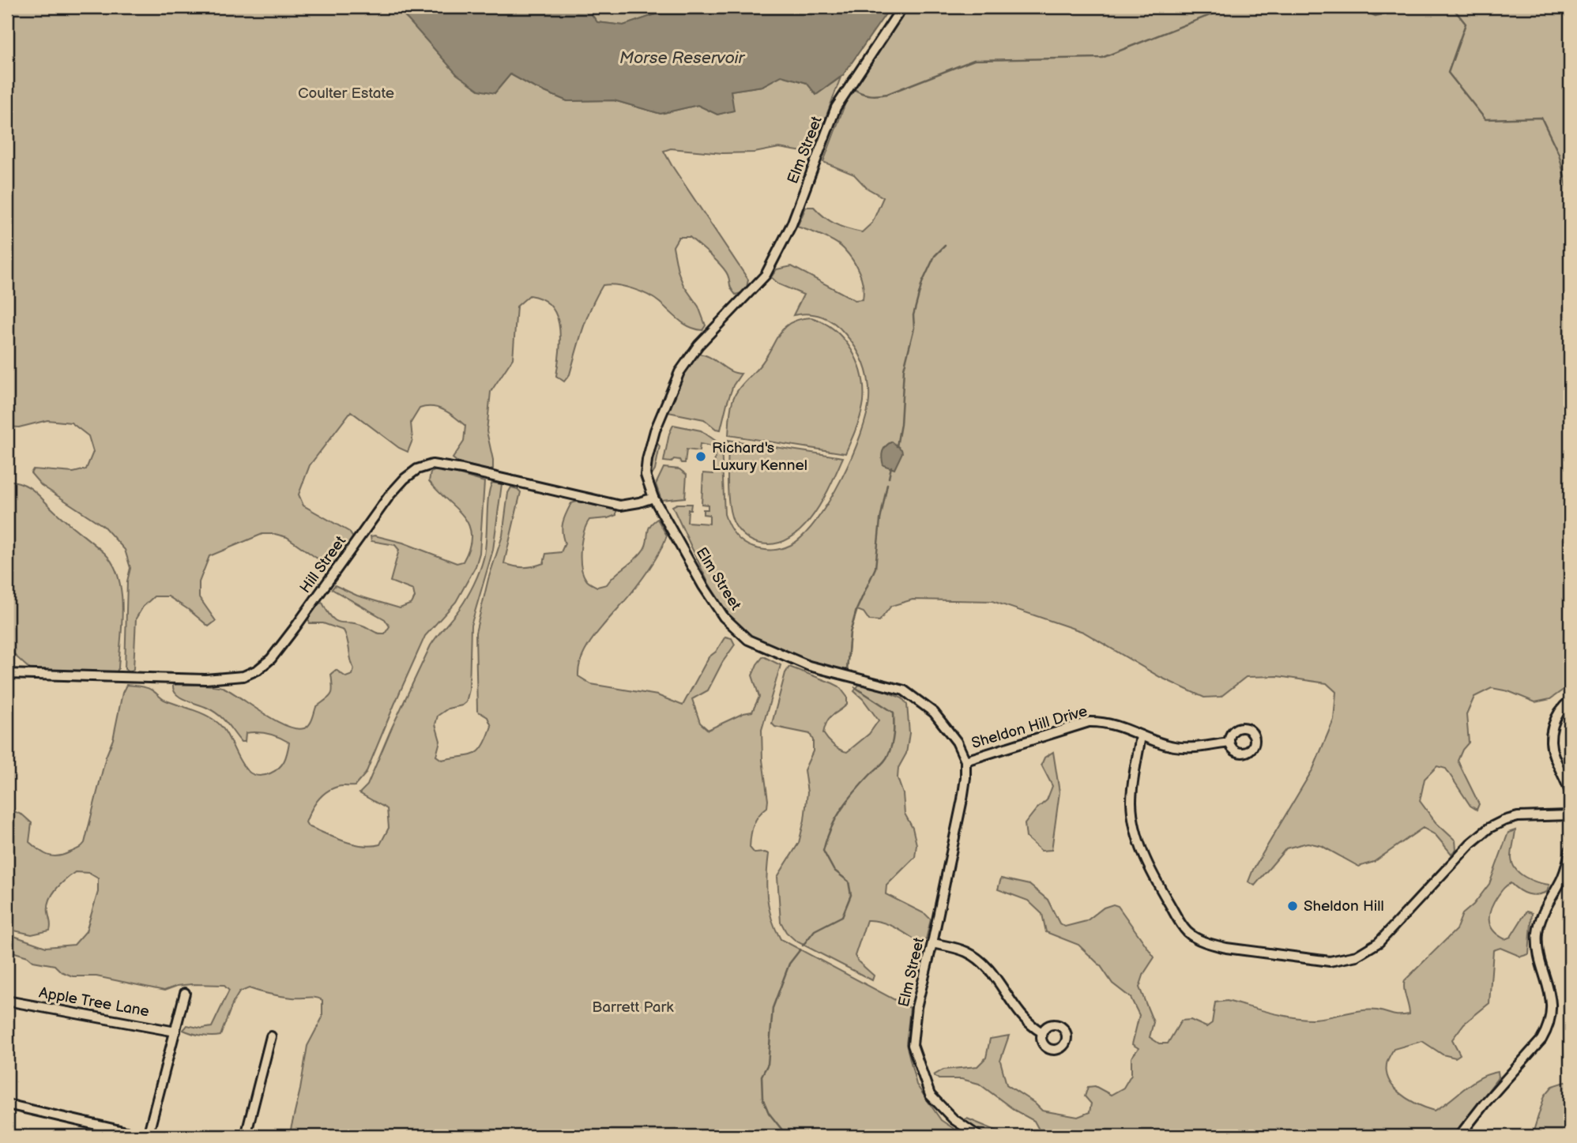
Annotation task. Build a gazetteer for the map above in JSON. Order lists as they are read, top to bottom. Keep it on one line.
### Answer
{"streets":{"street":["Elm Street","Hill Street","Sheldon Hill Drive","Apple Tree Lane"]},"crossings":[["Elm Street","Hill Street"],["Elm Street","Sheldon Hill Drive"]],"water":["Morse Reservoir"],"parks":["Coulter Estate","Barrett Park"],"places":["Richard's Luxury Kennel","Sheldon Hill"]}
